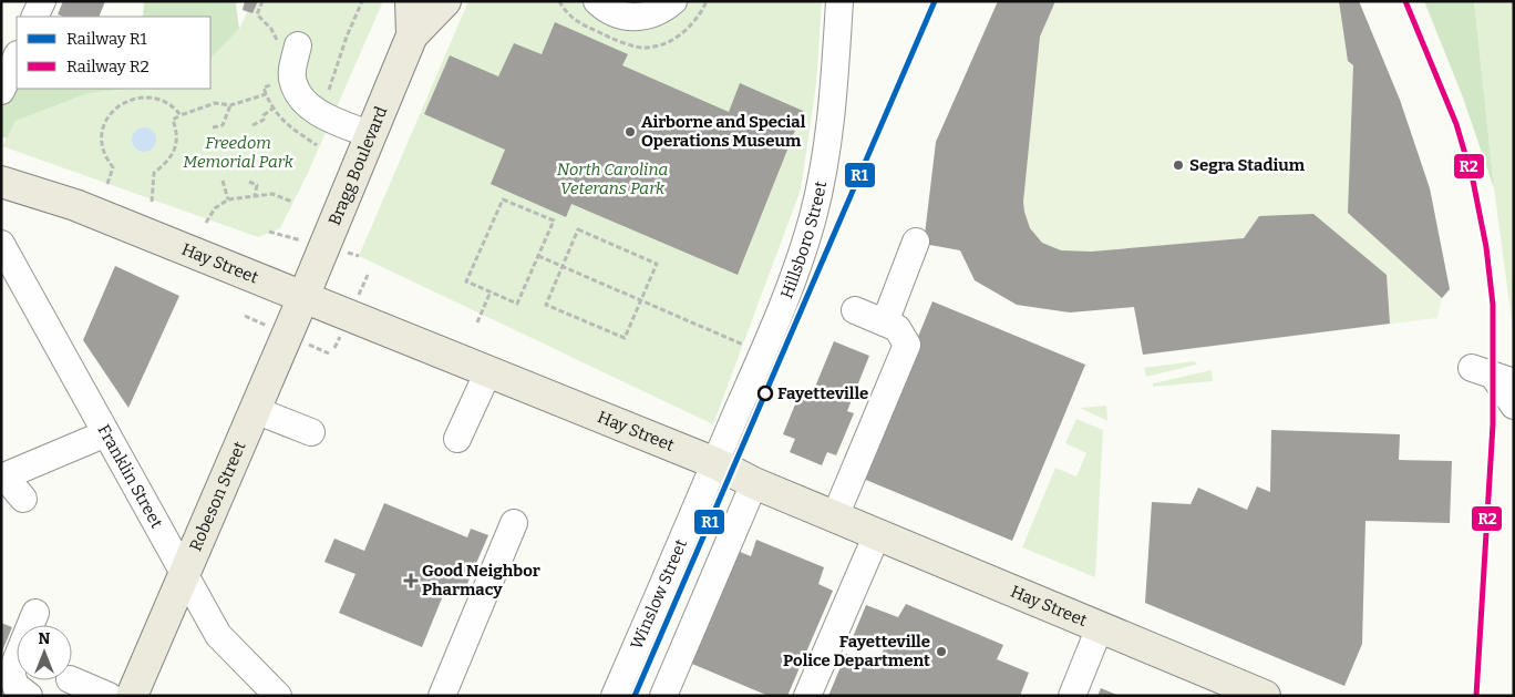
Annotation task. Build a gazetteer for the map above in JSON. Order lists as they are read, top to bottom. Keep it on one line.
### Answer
{"streets":{"main road":["Bragg Boulevard","Hay Street","Robeson Street"],"street":["Hillsboro Street","Franklin Street","Winslow Street"]},"crossings":[["Bragg Boulevard","Hay Street"],["Bragg Boulevard","Robeson Street"],["Hillsboro Street","Hay Street"],["Hillsboro Street","Winslow Street"],["Hay Street","Robeson Street"],["Hay Street","Winslow Street"],["Franklin Street","Robeson Street"]],"parks":["Freedom Memorial Park","North Carolina Veterans Park"],"places":{"other":["Airborne and Special Operations Museum","Segra Stadium","Fayetteville","Fayetteville Police Department"],"health":["Good Neighbor Pharmacy"]},"lines":["rail line R1","rail line R2"],"legend":["Railway R1","Railway R2"],"north":"top"}
